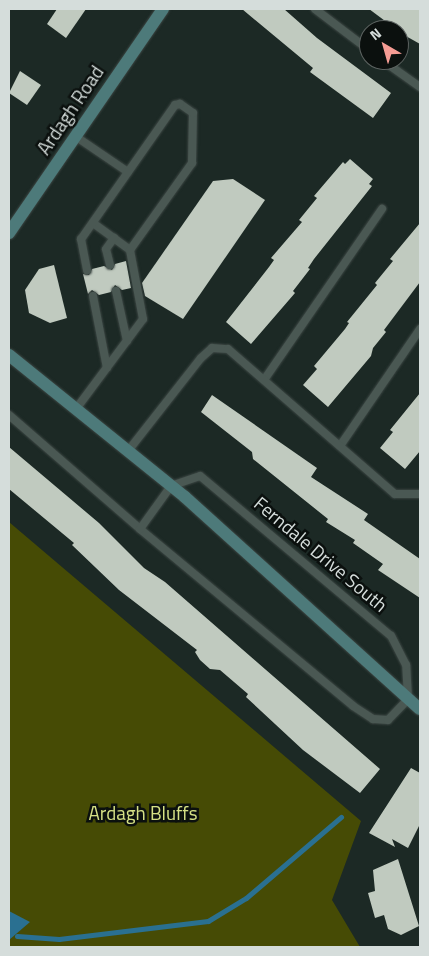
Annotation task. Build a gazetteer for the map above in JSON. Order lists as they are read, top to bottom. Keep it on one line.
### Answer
{"streets":{"main road":["Ardagh Road"],"lane":["Ferndale Drive South"]},"parks":["Ardagh Bluffs"],"north":"top left"}
